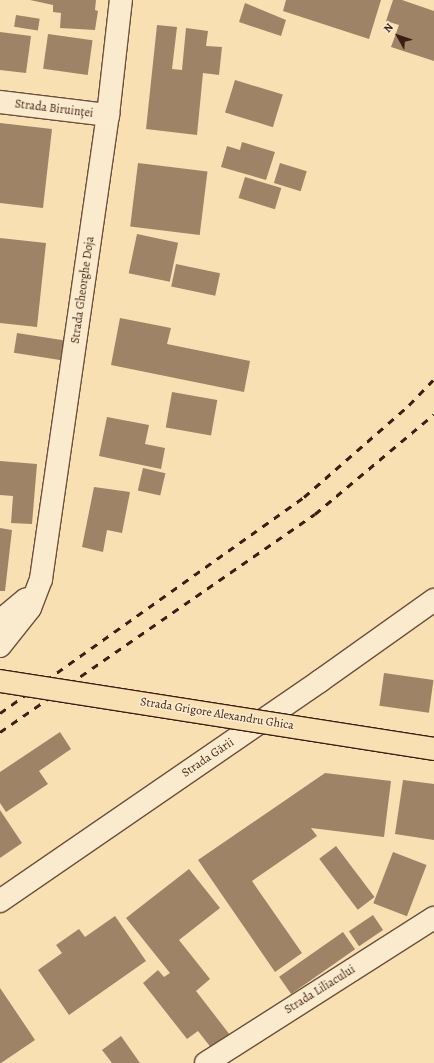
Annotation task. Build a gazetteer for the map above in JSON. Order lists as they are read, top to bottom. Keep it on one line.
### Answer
{"streets":{"main road":["Strada Grigore Alexandru Ghica"],"street":["Strada Biruinței","Strada Gheorghe Doja","Strada Gării","Strada Liliacului"]},"crossings":[["Strada Biruinței","Strada Gheorghe Doja"]],"north":"top left"}
